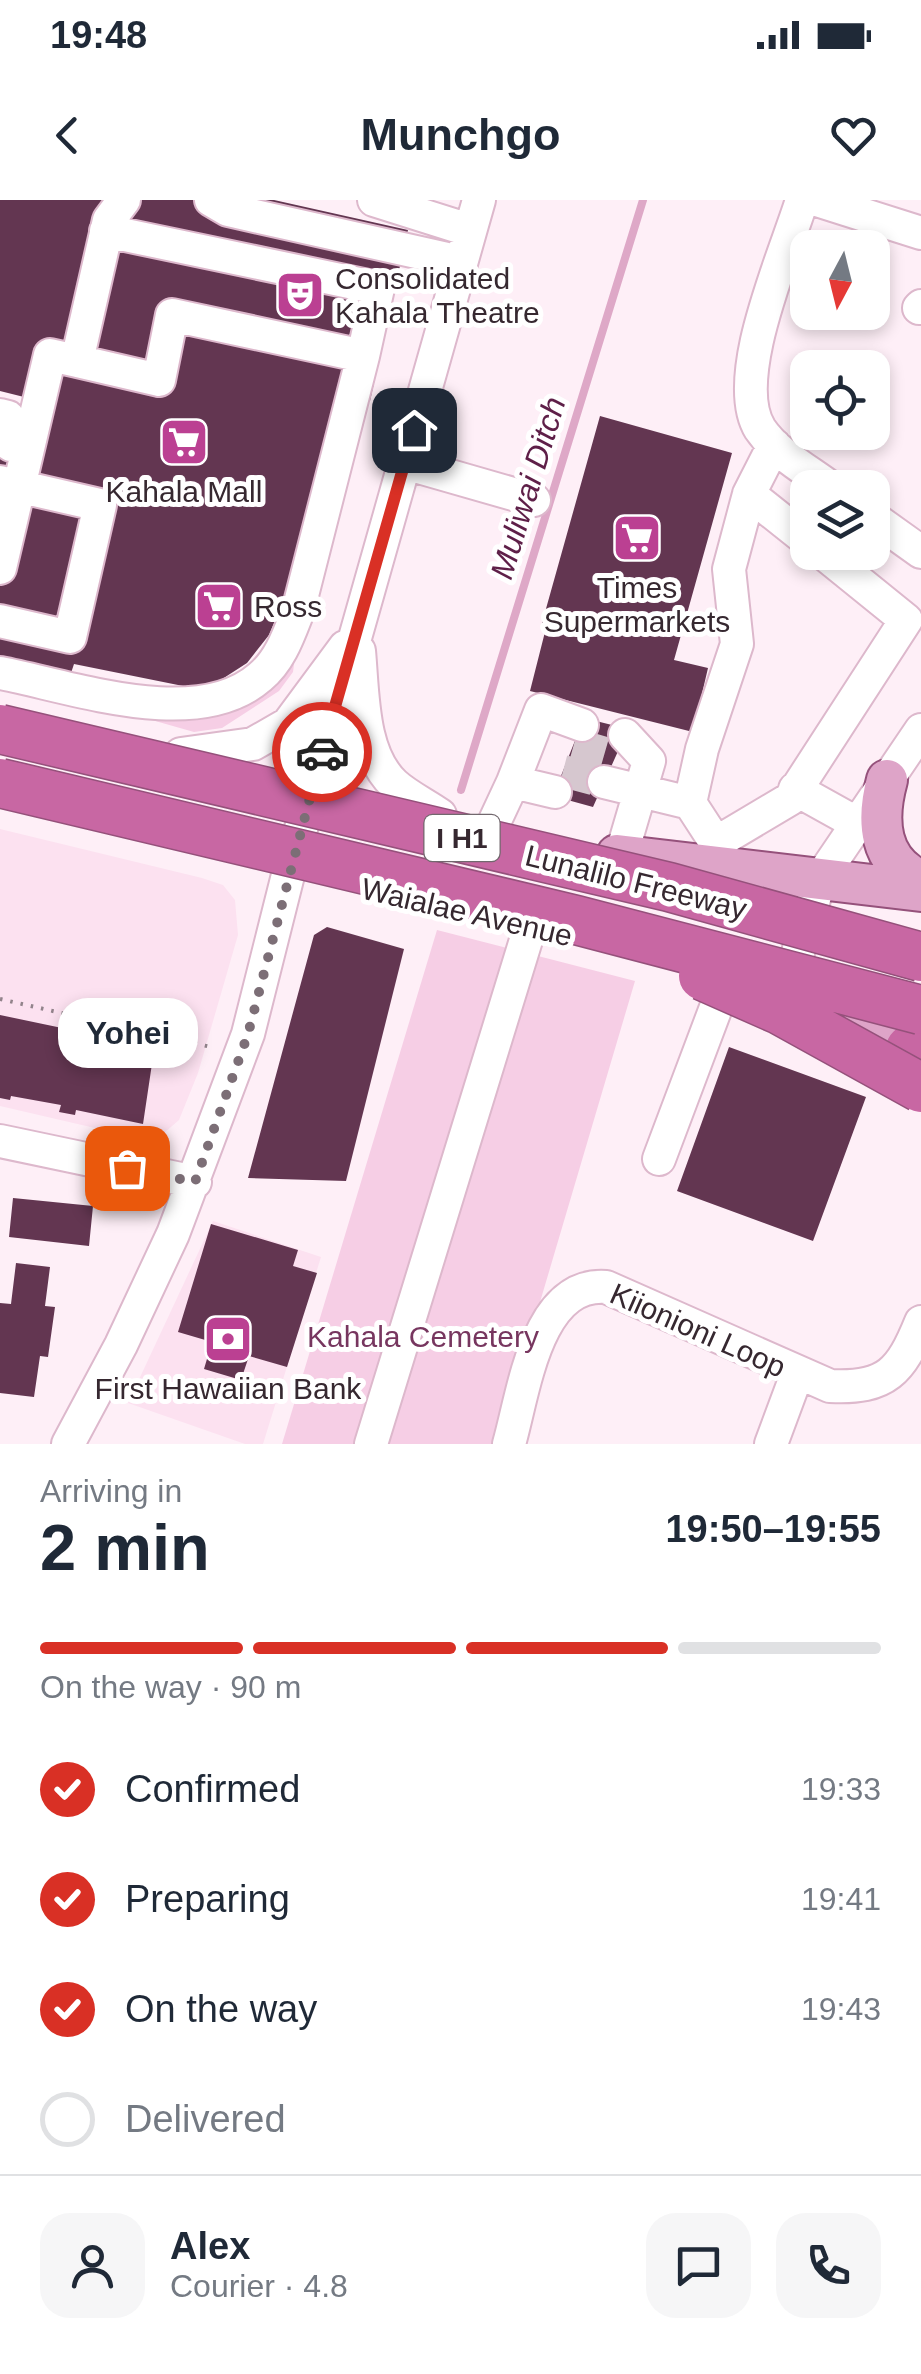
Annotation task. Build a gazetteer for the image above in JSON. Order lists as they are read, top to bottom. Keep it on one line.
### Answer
{"streets":{"highway":["I H1","Lunalilo Freeway"],"main road":["Waialae Avenue"],"street":["Kiionioni Loop"]},"crossings":[["Lunalilo Freeway","Waialae Avenue"]],"water":["Muliwai Ditch"],"parks":["Kahala Cemetery"],"places":{"theatre":["Consolidated Kahala Theatre"],"supermarket":["Kahala Mall","Times Supermarkets","Ross"],"other":["Yohei"],"bank":["First Hawaiian Bank"]},"north":"bottom","page":{"status":"19:48","header":"Munchgo","bubble":"Yohei","heading":["2 min","Arriving in","19:50–19:55"],"panel":["Alex","Courier · 4.8"],"bar":"On the way · 90 m","list":[["Confirmed","19:33"],["Preparing","19:41"],["On the way","19:43"],"Delivered"]}}
